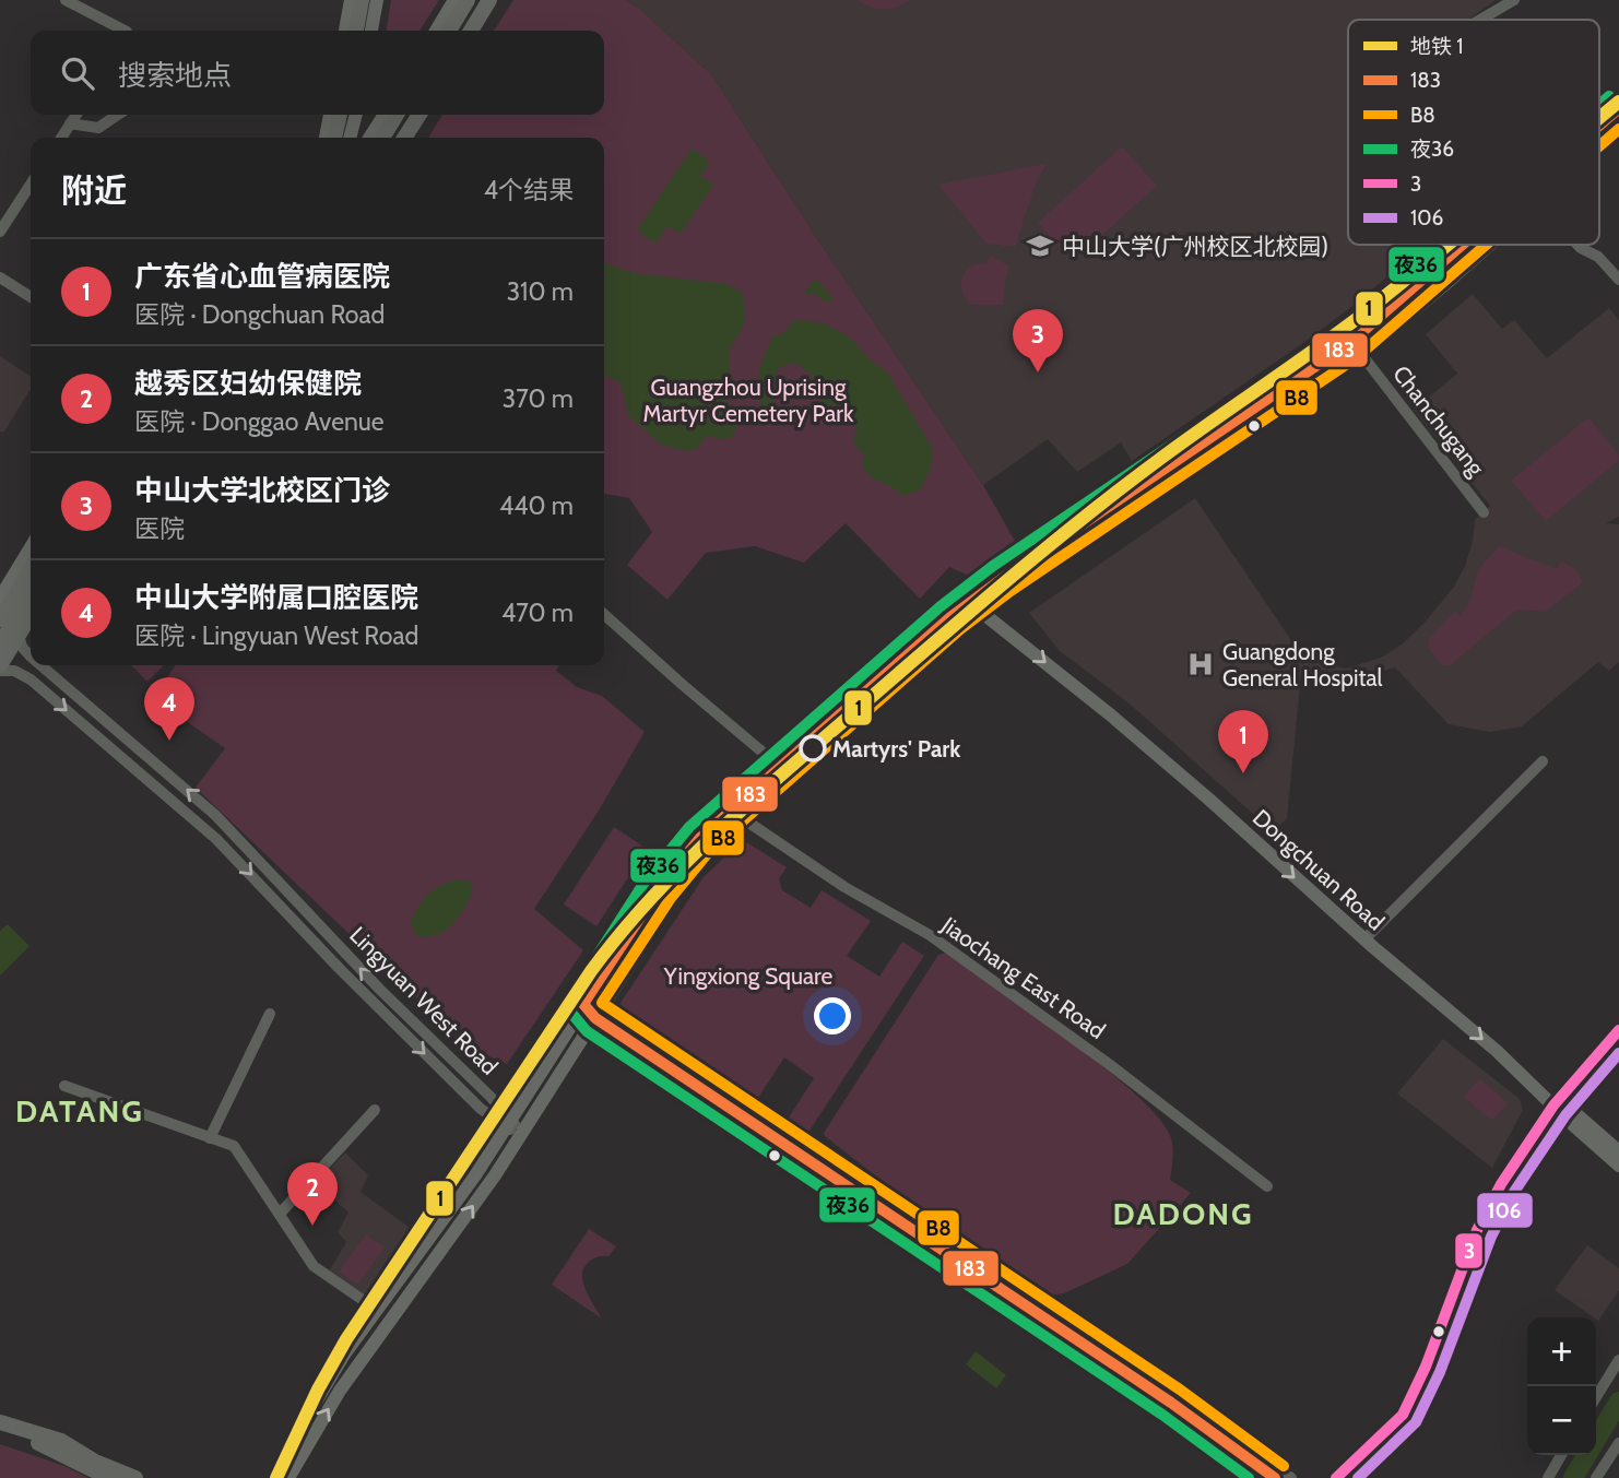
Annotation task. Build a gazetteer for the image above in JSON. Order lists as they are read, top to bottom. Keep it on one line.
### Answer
{"streets":{"main road":["Dongchuan Road"],"street":["Chanchugang","Jiaochang East Road","Lingyuan West Road"]},"one_way":["Dongchuan Road"],"districts":["DATANG","DADONG"],"parks":["Guangzhou Uprising Martyr Cemetery Park","Yingxiong Square"],"places":{"school or university":["中山大学(广州校区北校园)"],"hospital":["Guangdong General Hospital"],"other":["Martyrs' Park"]},"lines":["transit line 夜36","metro line 1","transit line 183","transit line B8","transit line 3","transit line 106"],"legend":["地铁 1","183","B8","夜36","3","106"],"page":{"search":"搜索地点","heading":["附近","4个结果"],"list":[{"mark":"1","name":"广东省心血管病医院","note":"医院 · Dongchuan Road","value":"310 m"},{"mark":"2","name":"越秀区妇幼保健院","note":"医院 · Donggao Avenue","value":"370 m"},{"mark":"3","name":"中山大学北校区门诊","note":"医院","value":"440 m"},{"mark":"4","name":"中山大学附属口腔医院","note":"医院 · Lingyuan West Road","value":"470 m"}],"pins":["3","4","1","2"],"map_buttons":["+","−"]}}
